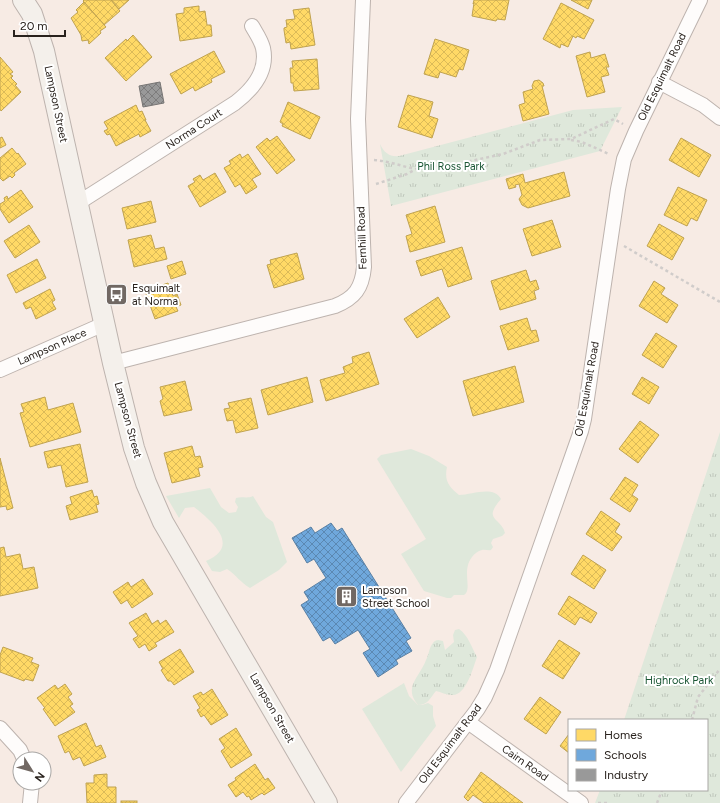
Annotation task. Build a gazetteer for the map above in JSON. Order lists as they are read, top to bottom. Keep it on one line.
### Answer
{"streets":{"main road":["Lampson Street"],"street":["Old Esquimalt Road","Norma Court","Fernhill Road","Lampson Place","Cairn Road"]},"crossings":[["Old Esquimalt Road","Cairn Road"],["Lampson Street","Norma Court"],["Lampson Street","Fernhill Road"],["Lampson Street","Lampson Place"]],"parks":["Phil Ross Park","Highrock Park"],"places":{"bus stop":["Esquimalt at Norma"],"building":["Lampson Street School"]},"legend":["Homes","Schools","Industry"],"scale_bar":"20 m","north":"bottom right"}
